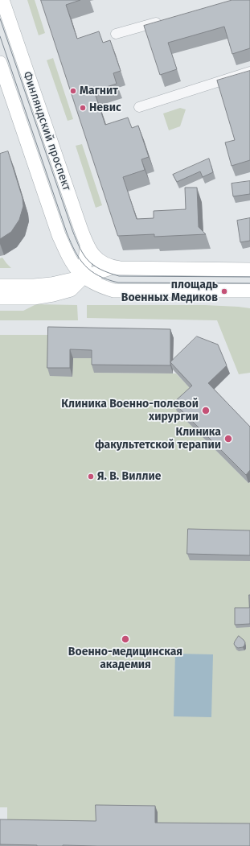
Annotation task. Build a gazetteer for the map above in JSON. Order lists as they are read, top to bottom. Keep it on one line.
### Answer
{"streets":{"main road":["Финляндский проспект"]},"places":["Магнит","Невис","площадь Военных Медиков","Клиника Военно-полевой хирургии","Клиника факультетской терапии","Я. В. Виллие","Военно-медицинская академия"]}
